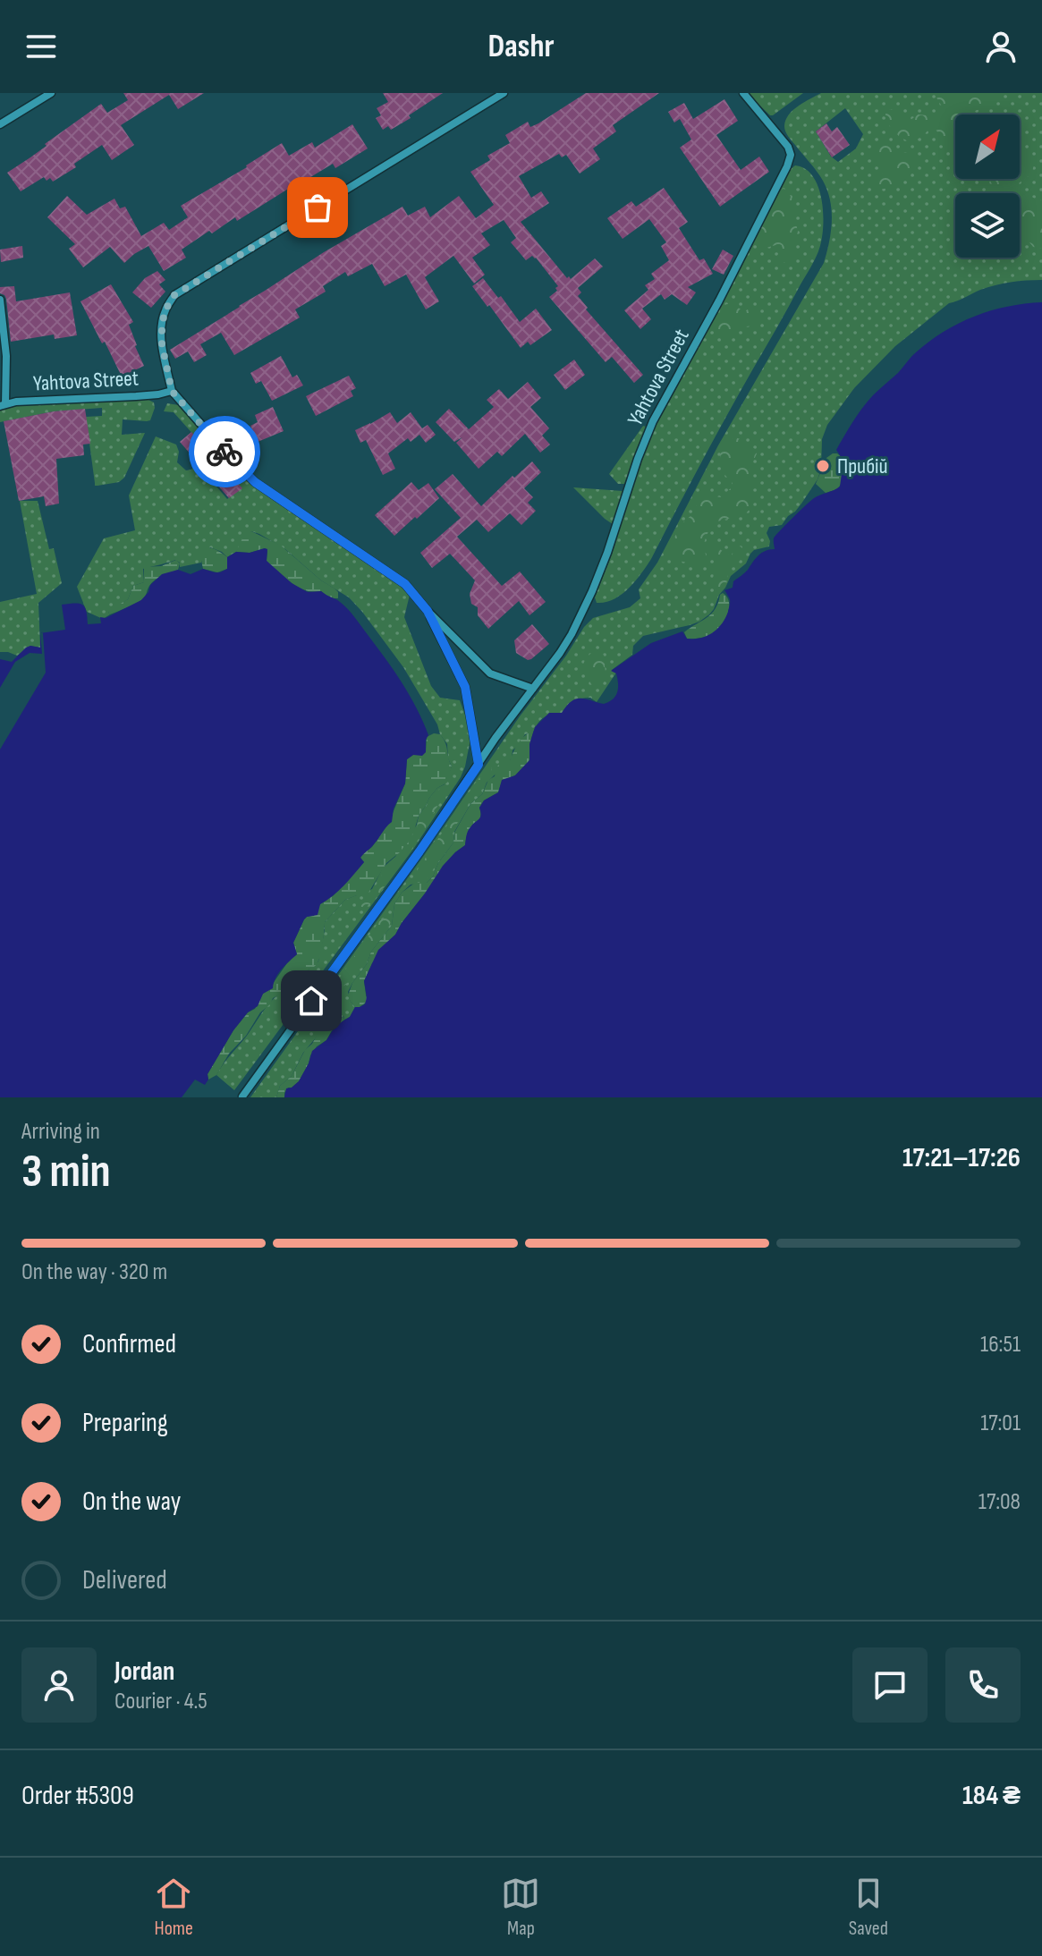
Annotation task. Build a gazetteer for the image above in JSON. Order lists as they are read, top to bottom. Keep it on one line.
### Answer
{"streets":{"street":["Yahtova Street"]},"places":["Прибій"],"north":"top right","page":{"header":"Dashr","heading":["3 min","Arriving in","17:21–17:26"],"panel":["Jordan","Courier · 4.5","Order #5309","184 ₴"],"bar":"On the way · 320 m","list":[["Confirmed","16:51"],["Preparing","17:01"],["On the way","17:08"],"Delivered"],"tabs":["Home","Map","Saved"]}}
